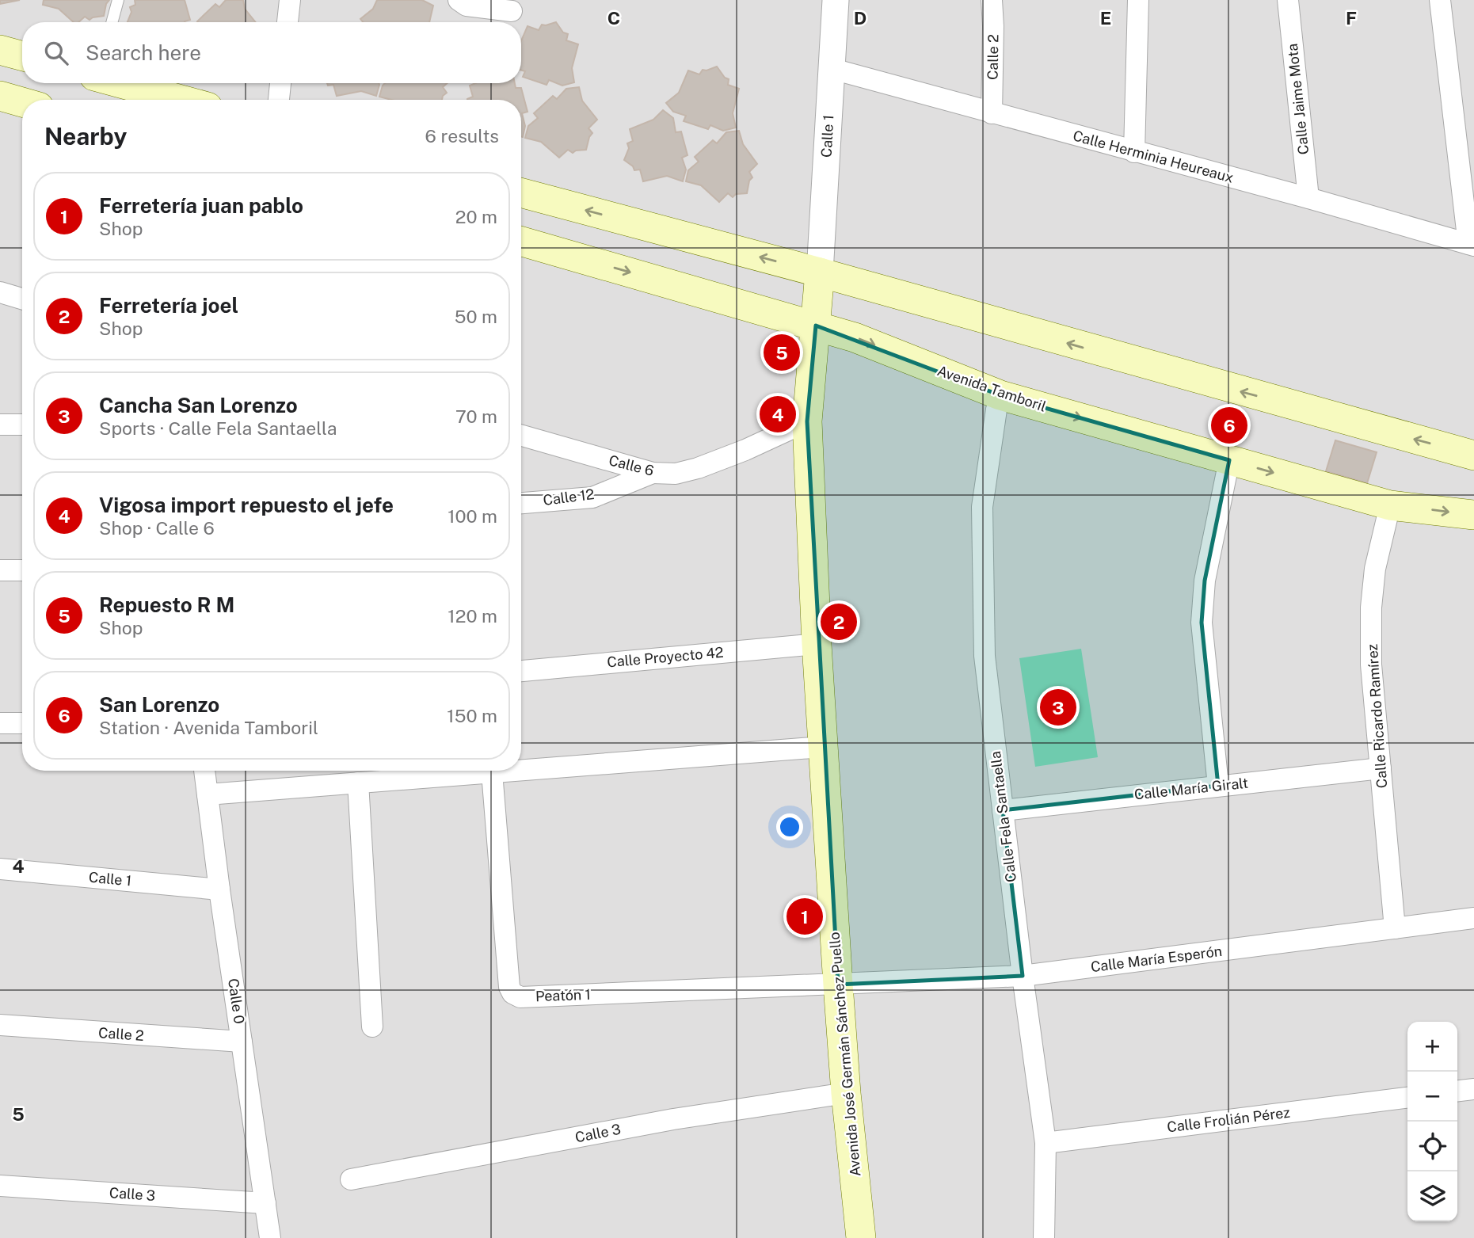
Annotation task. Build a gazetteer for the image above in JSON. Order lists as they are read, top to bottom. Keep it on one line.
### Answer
{"streets":{"main road":["Avenida Tamboril","Avenida José Germán Sánchez Puello"],"street":["Calle 2","Calle Jaime Mota","Calle 1","Calle Herminia Heureaux","Calle 6","Calle 12","Calle Proyecto 42","Calle Ricardo Ramírez","Calle María Giralt","Calle Fela Santaella","Calle María Esperón","Peatón 1","Calle 0","Calle Frolián Pérez","Calle 3"]},"crossings":[["Calle 2","Calle Herminia Heureaux"],["Calle 2","Calle 0"],["Calle Jaime Mota","Calle Herminia Heureaux"],["Calle 1","Calle Herminia Heureaux"],["Calle 1","Calle 0"],["Calle 1","Avenida José Germán Sánchez Puello"],["Avenida Tamboril","Calle Ricardo Ramírez"],["Avenida Tamboril","Calle Fela Santaella"],["Avenida Tamboril","Avenida José Germán Sánchez Puello"],["Calle 6","Calle 12"],["Calle 6","Avenida José Germán Sánchez Puello"],["Calle Proyecto 42","Avenida José Germán Sánchez Puello"],["Calle Ricardo Ramírez","Calle María Giralt"],["Calle Ricardo Ramírez","Calle María Esperón"],["Calle María Giralt","Calle Fela Santaella"],["Calle Fela Santaella","Calle María Esperón"],["Calle Fela Santaella","Calle Frolián Pérez"],["Calle María Esperón","Peatón 1"],["Calle María Esperón","Avenida José Germán Sánchez Puello"],["Peatón 1","Avenida José Germán Sánchez Puello"],["Calle 0","Calle 3"],["Avenida José Germán Sánchez Puello","Calle 3"]],"page":{"search":"Search here","heading":["Nearby","6 results"],"list":[{"mark":"1","name":"Ferretería juan pablo","note":"Shop","value":"20 m"},{"mark":"2","name":"Ferretería joel","note":"Shop","value":"50 m"},{"mark":"3","name":"Cancha San Lorenzo","note":"Sports · Calle Fela Santaella","value":"70 m"},{"mark":"4","name":"Vigosa import repuesto el jefe","note":"Shop · Calle 6","value":"100 m"},{"mark":"5","name":"Repuesto R M","note":"Shop","value":"120 m"},{"mark":"6","name":"San Lorenzo","note":"Station · Avenida Tamboril","value":"150 m"}],"pins":["5","4","6","2","3","1"],"map_buttons":["+","−"]},"grid":{"columns":["C","D","E","F"],"rows":["4","5"]}}
